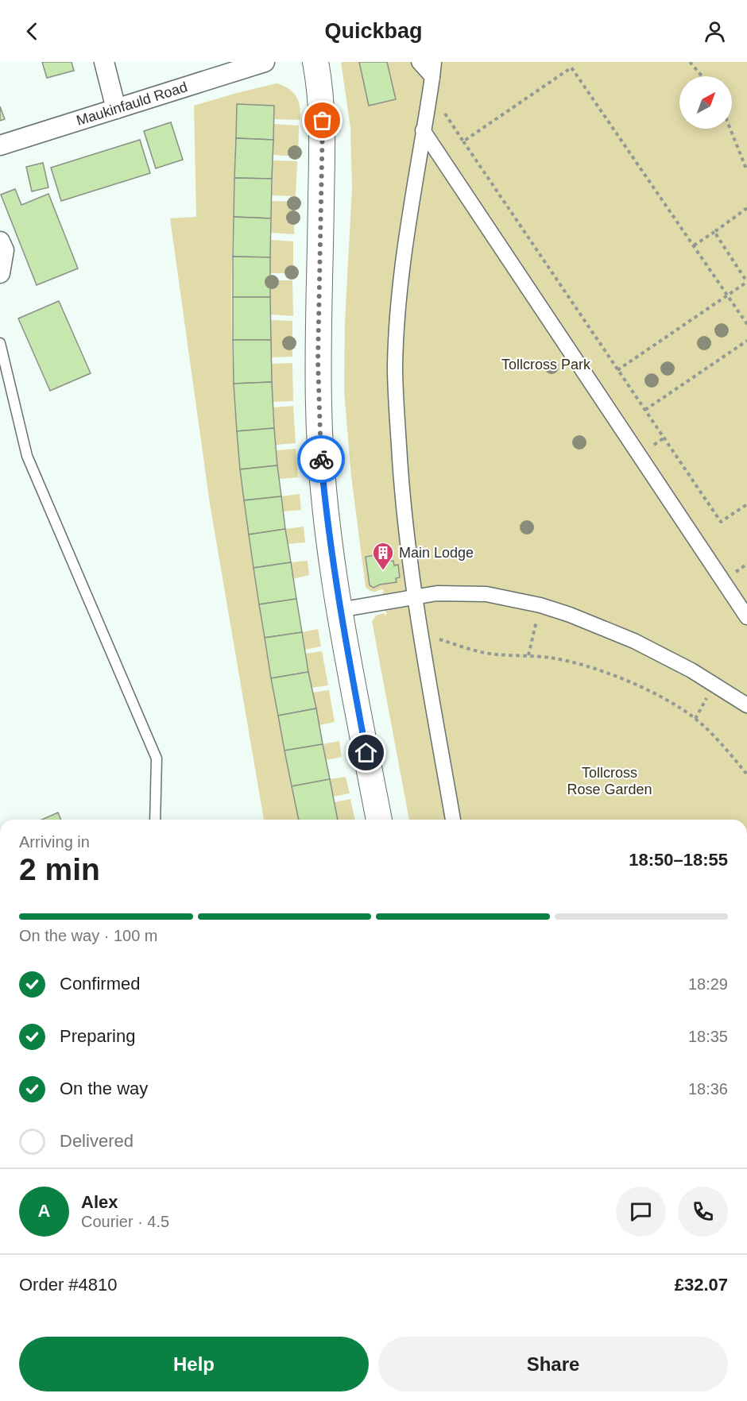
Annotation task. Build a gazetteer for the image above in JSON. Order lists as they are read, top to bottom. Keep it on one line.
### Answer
{"streets":{"street":["Maukinfauld Road"]},"parks":["Tollcross Park","Tollcross Rose Garden"],"places":{"building":["Main Lodge"]},"north":"top right","page":{"header":"Quickbag","heading":["2 min","Arriving in","18:50–18:55"],"panel":["Alex","Courier · 4.5","Order #4810","£32.07"],"bar":"On the way · 100 m","list":[["Confirmed","18:29"],["Preparing","18:35"],["On the way","18:36"],"Delivered"],"round":"A","buttons":["Help","Share"]}}
